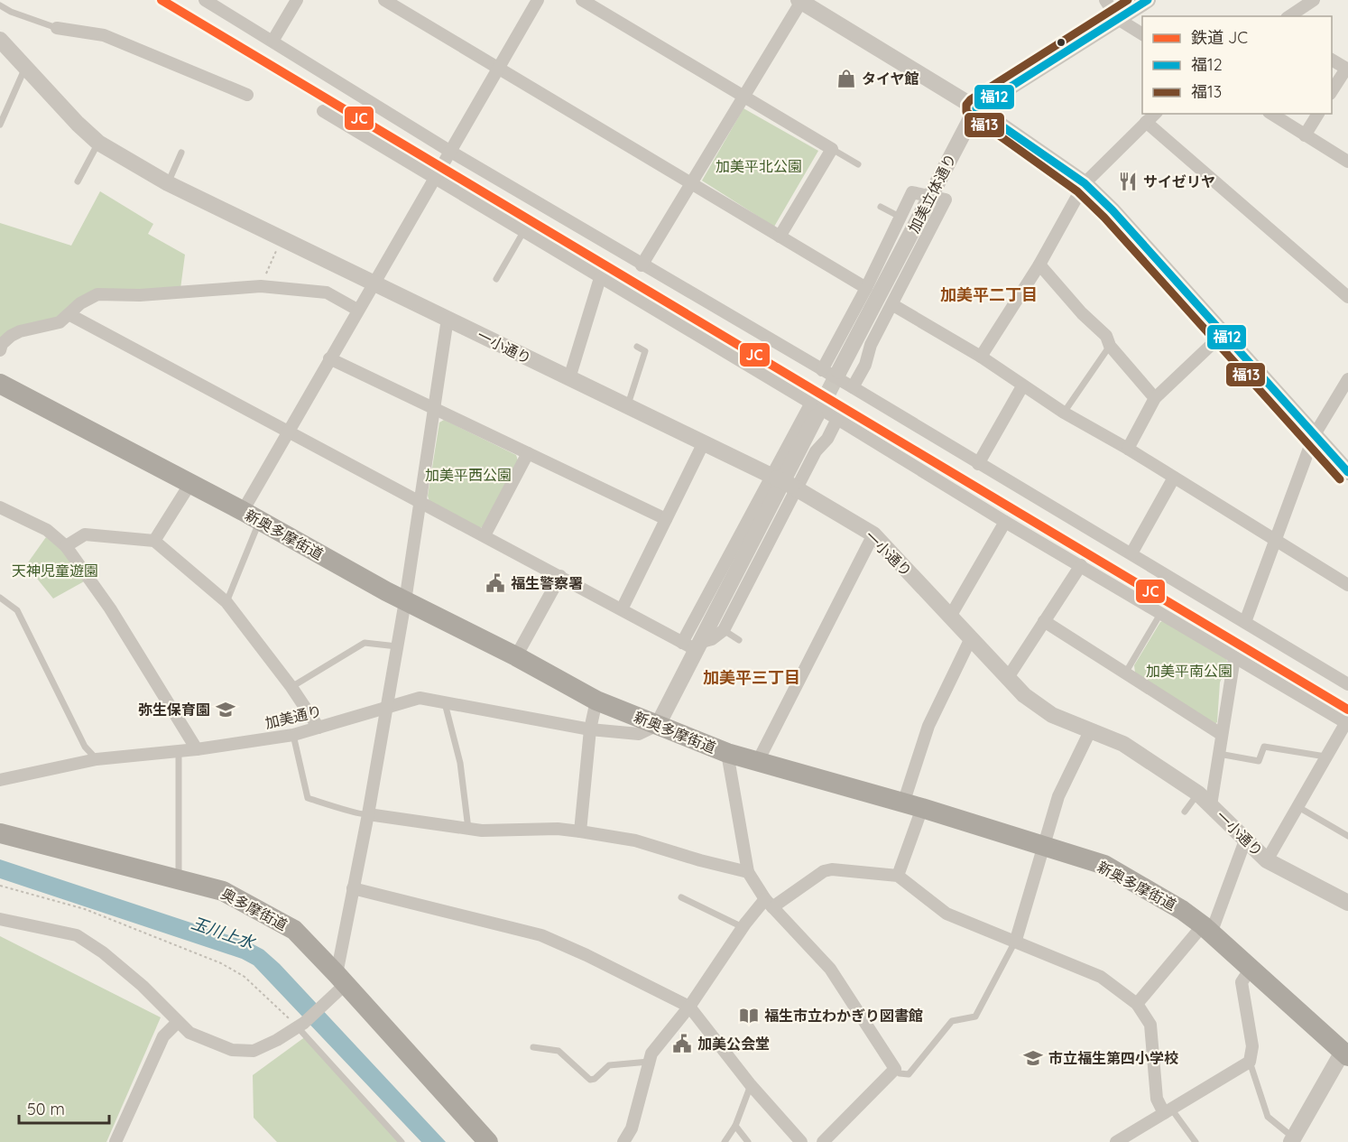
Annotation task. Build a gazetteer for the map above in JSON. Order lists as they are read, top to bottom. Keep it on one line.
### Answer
{"streets":{"main road":["新奥多摩街道","奥多摩街道"],"street":["加美立体通り","一小通り","加美通り"]},"crossings":[["新奥多摩街道","加美通り"]],"districts":["加美平二丁目","加美平三丁目"],"water":["玉川上水"],"parks":["加美平北公園","加美平西公園","天神児童遊園","加美平南公園"],"places":{"shop":["タイヤ館"],"restaurant":["サイゼリヤ"],"public building":["福生警察署","加美公会堂"],"school or university":["弥生保育園","市立福生第四小学校"],"library":["福生市立わかぎり図書館"]},"lines":["rail line JC","transit line 福12","transit line 福13"],"legend":["鉄道 JC","福12","福13"],"scale_bar":"50 m"}
